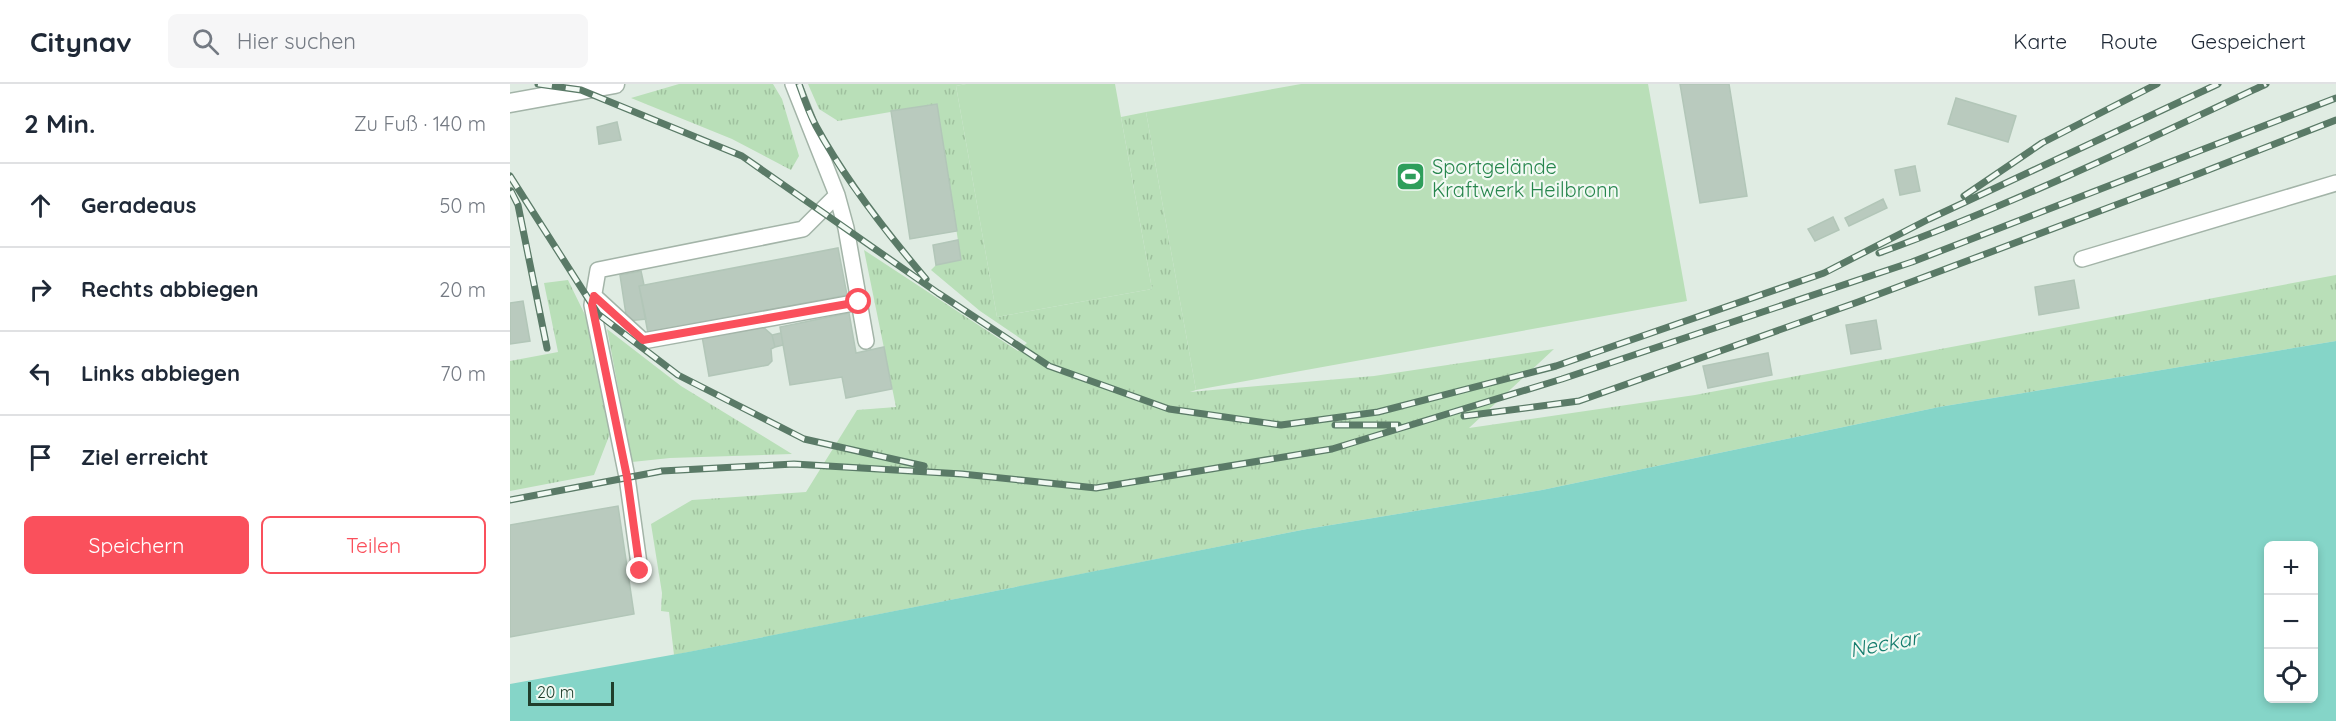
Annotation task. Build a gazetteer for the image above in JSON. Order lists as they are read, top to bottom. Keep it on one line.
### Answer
{"water":["Neckar"],"places":{"sports":["Sportgelände Kraftwerk Heilbronn"]},"scale_bar":"20 m","page":{"header":"Citynav","search":"Hier suchen","nav":["Karte","Route","Gespeichert"],"heading":["2 Min.","Zu Fuß · 140 m"],"list":[["Geradeaus","50 m"],["Rechts abbiegen","20 m"],["Links abbiegen","70 m"],"Ziel erreicht"],"buttons":["Speichern","Teilen"],"map_buttons":["+","−"],"scale":"20 m"}}
